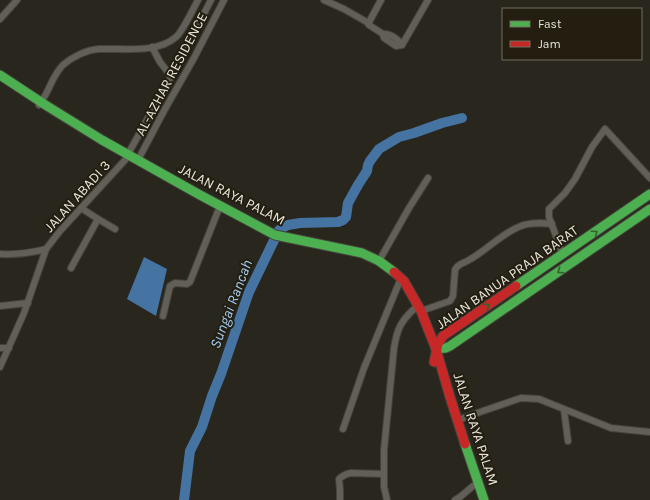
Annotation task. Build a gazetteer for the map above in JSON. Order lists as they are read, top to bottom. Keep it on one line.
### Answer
{"streets":{"main road":["JALAN RAYA PALAM","JALAN BANUA PRAJA BARAT"],"street":["AL-AZHAR RESIDENCE","JALAN ABADI 3"]},"crossings":[["AL-AZHAR RESIDENCE","JALAN RAYA PALAM"],["AL-AZHAR RESIDENCE","JALAN ABADI 3"],["JALAN RAYA PALAM","JALAN ABADI 3"],["JALAN RAYA PALAM","JALAN BANUA PRAJA BARAT"]],"water":["Sungai Rancah"],"legend":["Fast","Jam"]}
